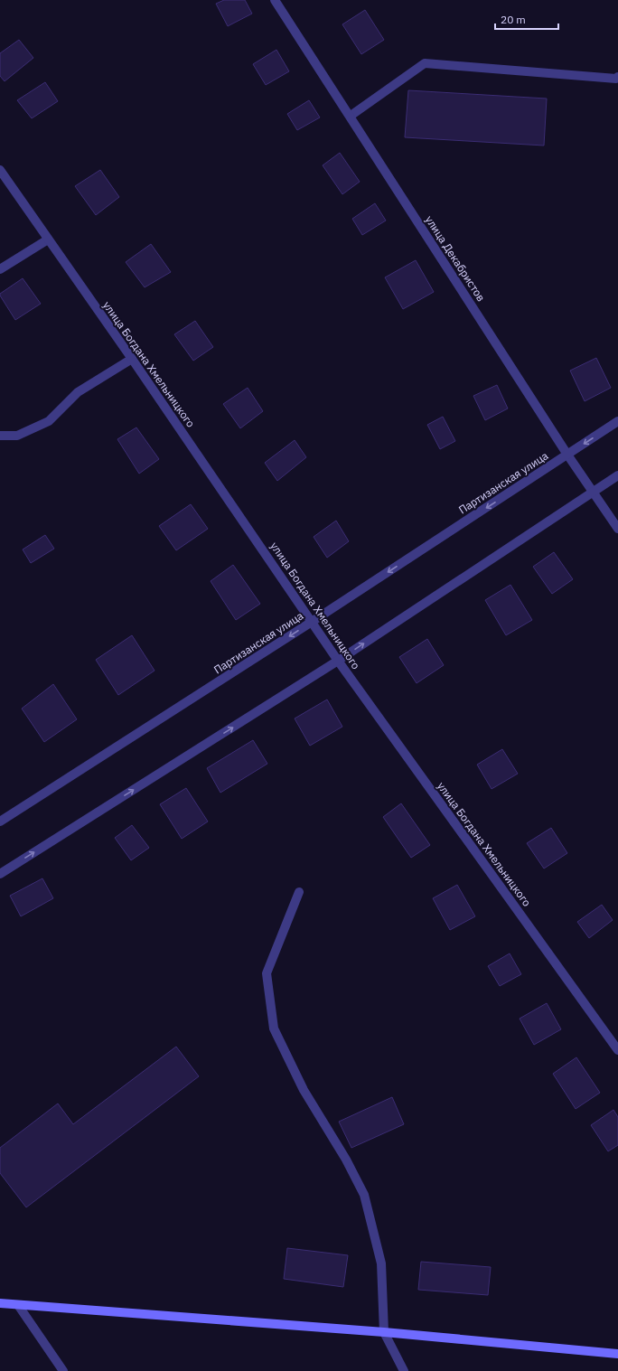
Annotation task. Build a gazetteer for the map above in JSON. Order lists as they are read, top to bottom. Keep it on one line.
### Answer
{"streets":{"street":["улица Декабристов","улица Богдана Хмельницкого","Партизанская улица"]},"crossings":[["улица Декабристов","Партизанская улица"],["улица Богдана Хмельницкого","Партизанская улица"]],"scale_bar":"20 m"}
